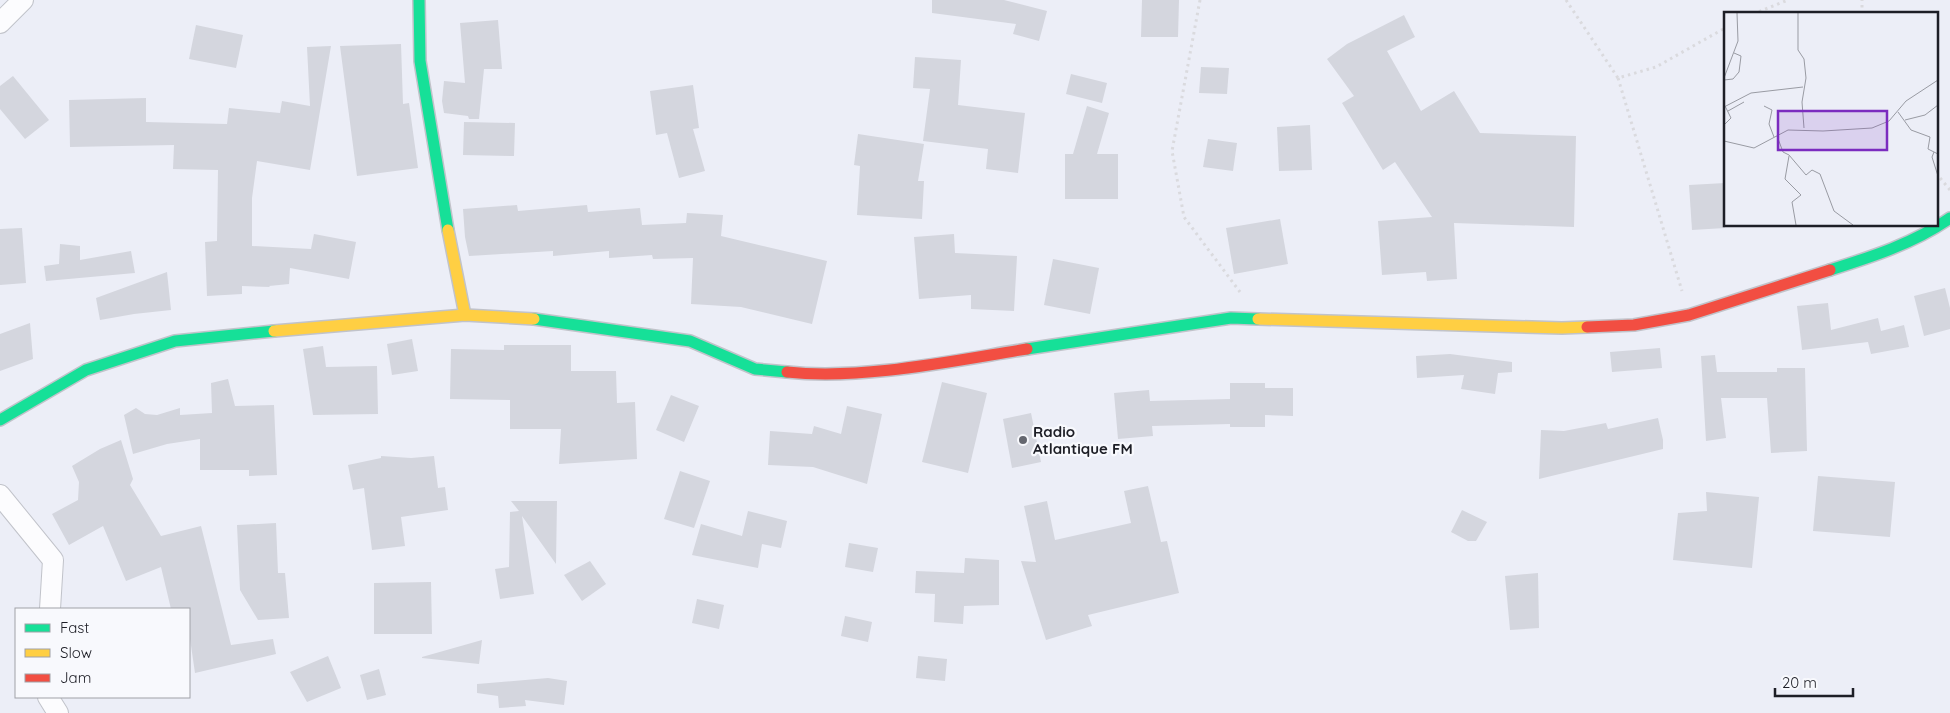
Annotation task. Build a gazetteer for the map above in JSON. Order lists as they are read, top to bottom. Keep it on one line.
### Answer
{"places":["Radio Atlantique FM"],"legend":["Fast","Slow","Jam"],"scale_bar":"20 m"}
